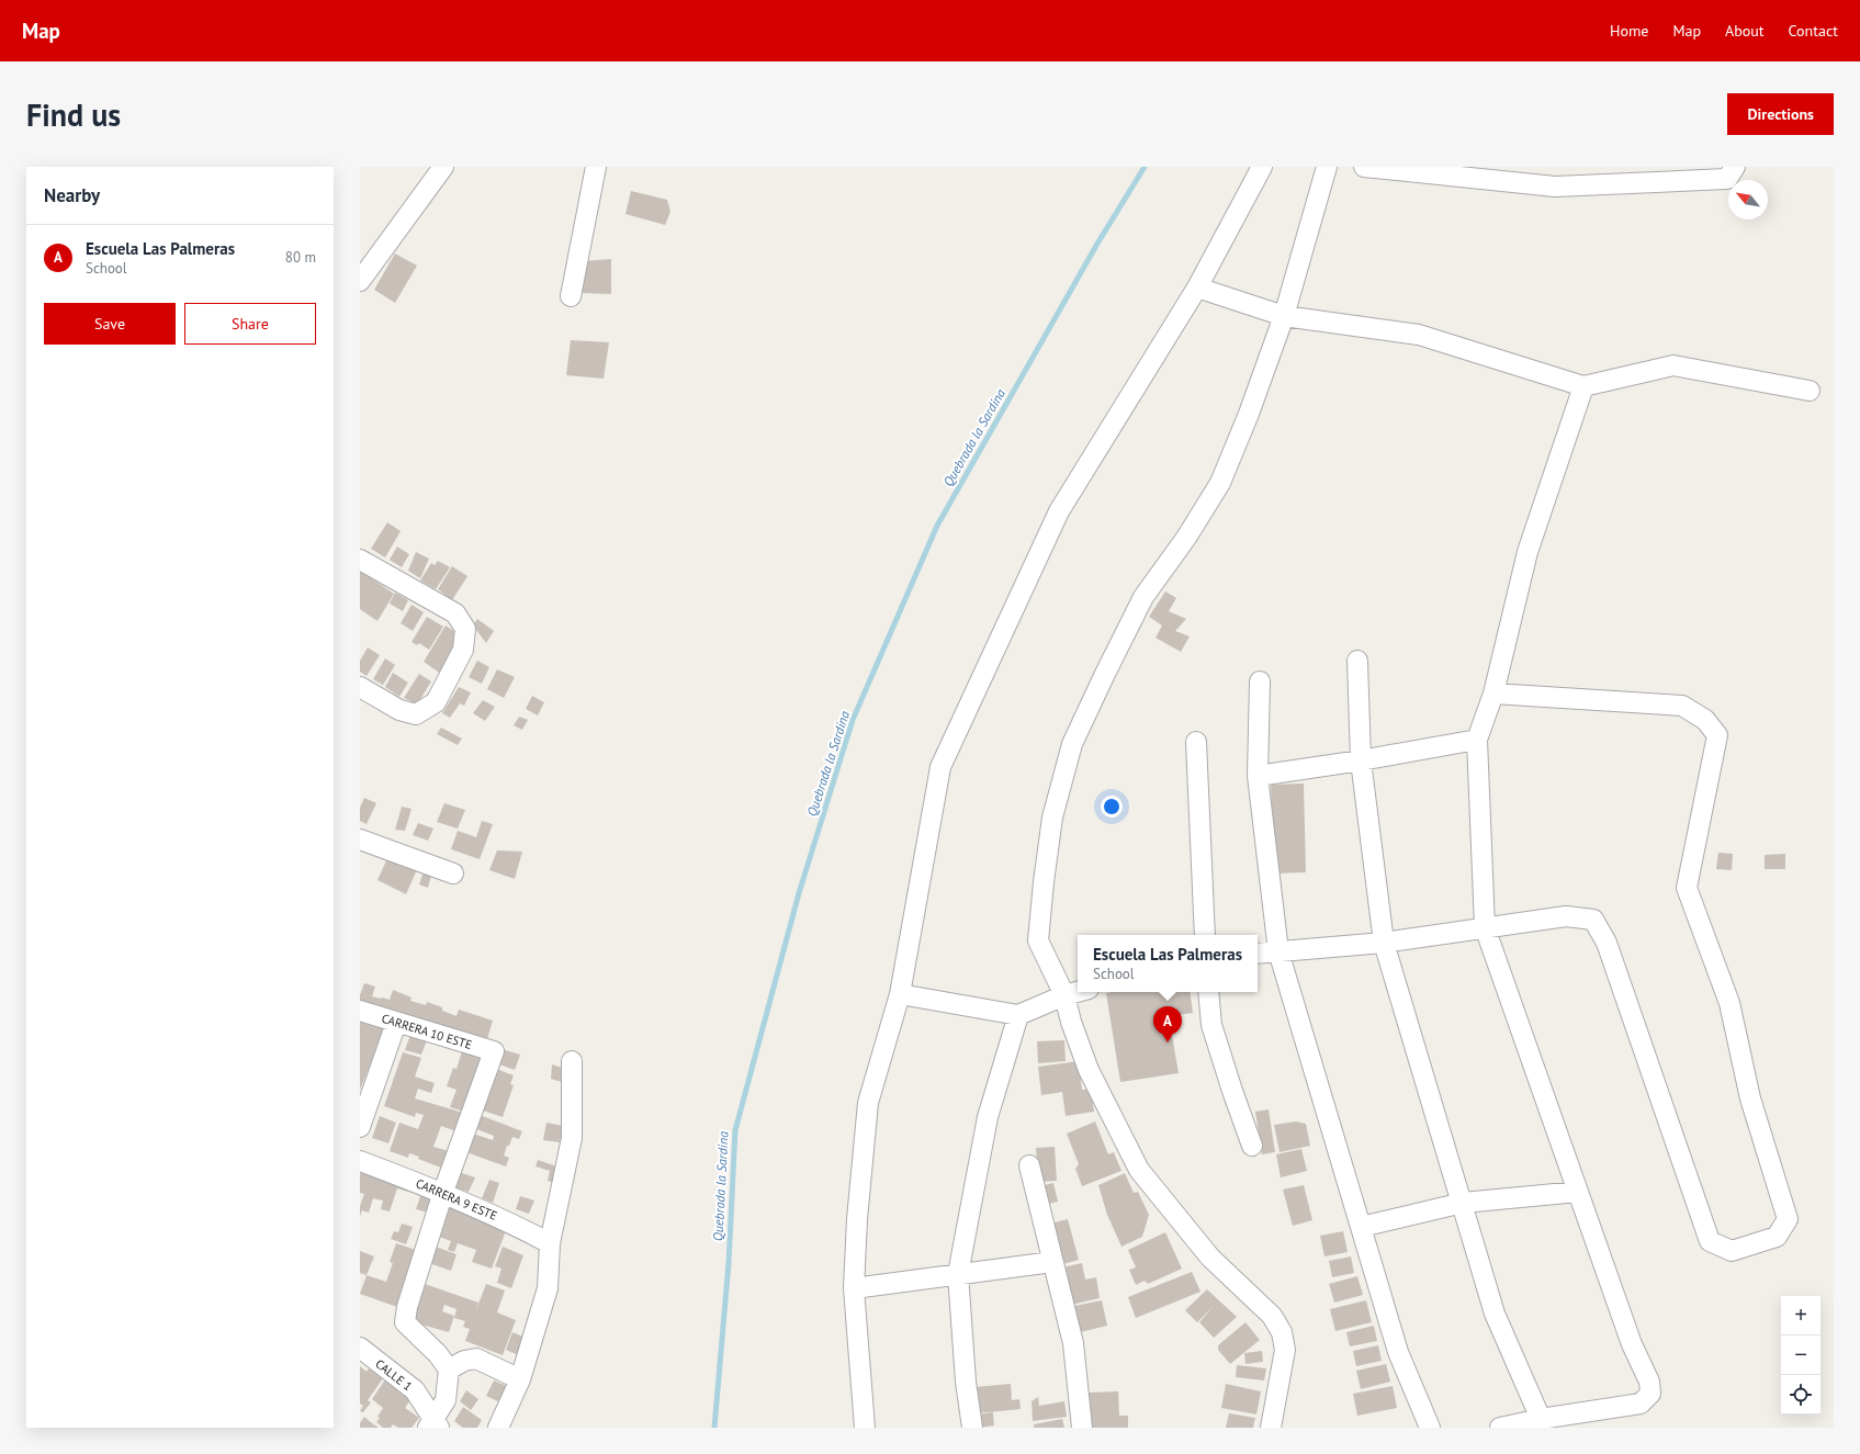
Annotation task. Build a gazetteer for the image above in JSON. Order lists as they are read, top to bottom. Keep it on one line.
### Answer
{"streets":{"street":["CARRERA 10 ESTE","CARRERA 9 ESTE","CALLE 1"]},"crossings":[["CARRERA 10 ESTE","CARRERA 9 ESTE"]],"water":["Quebrada la Sardina"],"north":"top left","page":{"header":"Map","nav":["Home","Map","About","Contact"],"buttons":["Directions",["Save","Share"]],"title":"Find us","heading":"Nearby","list":[{"mark":"A","name":"Escuela Las Palmeras","note":"School","value":"80 m"}],"popup":["Escuela Las Palmeras","School"],"pins":"A","map_buttons":["+","−"]}}
